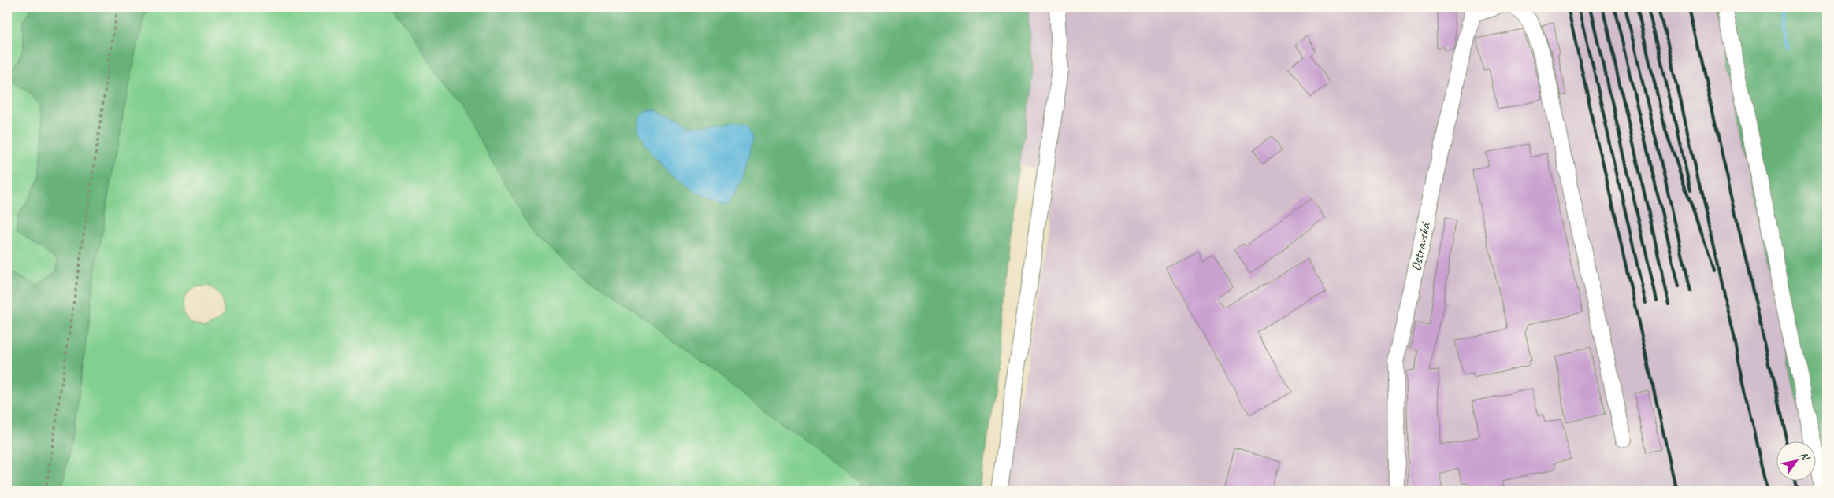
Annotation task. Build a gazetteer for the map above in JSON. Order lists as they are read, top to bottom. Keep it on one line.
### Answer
{"streets":{"street":["Ostravská"]},"north":"top right"}
